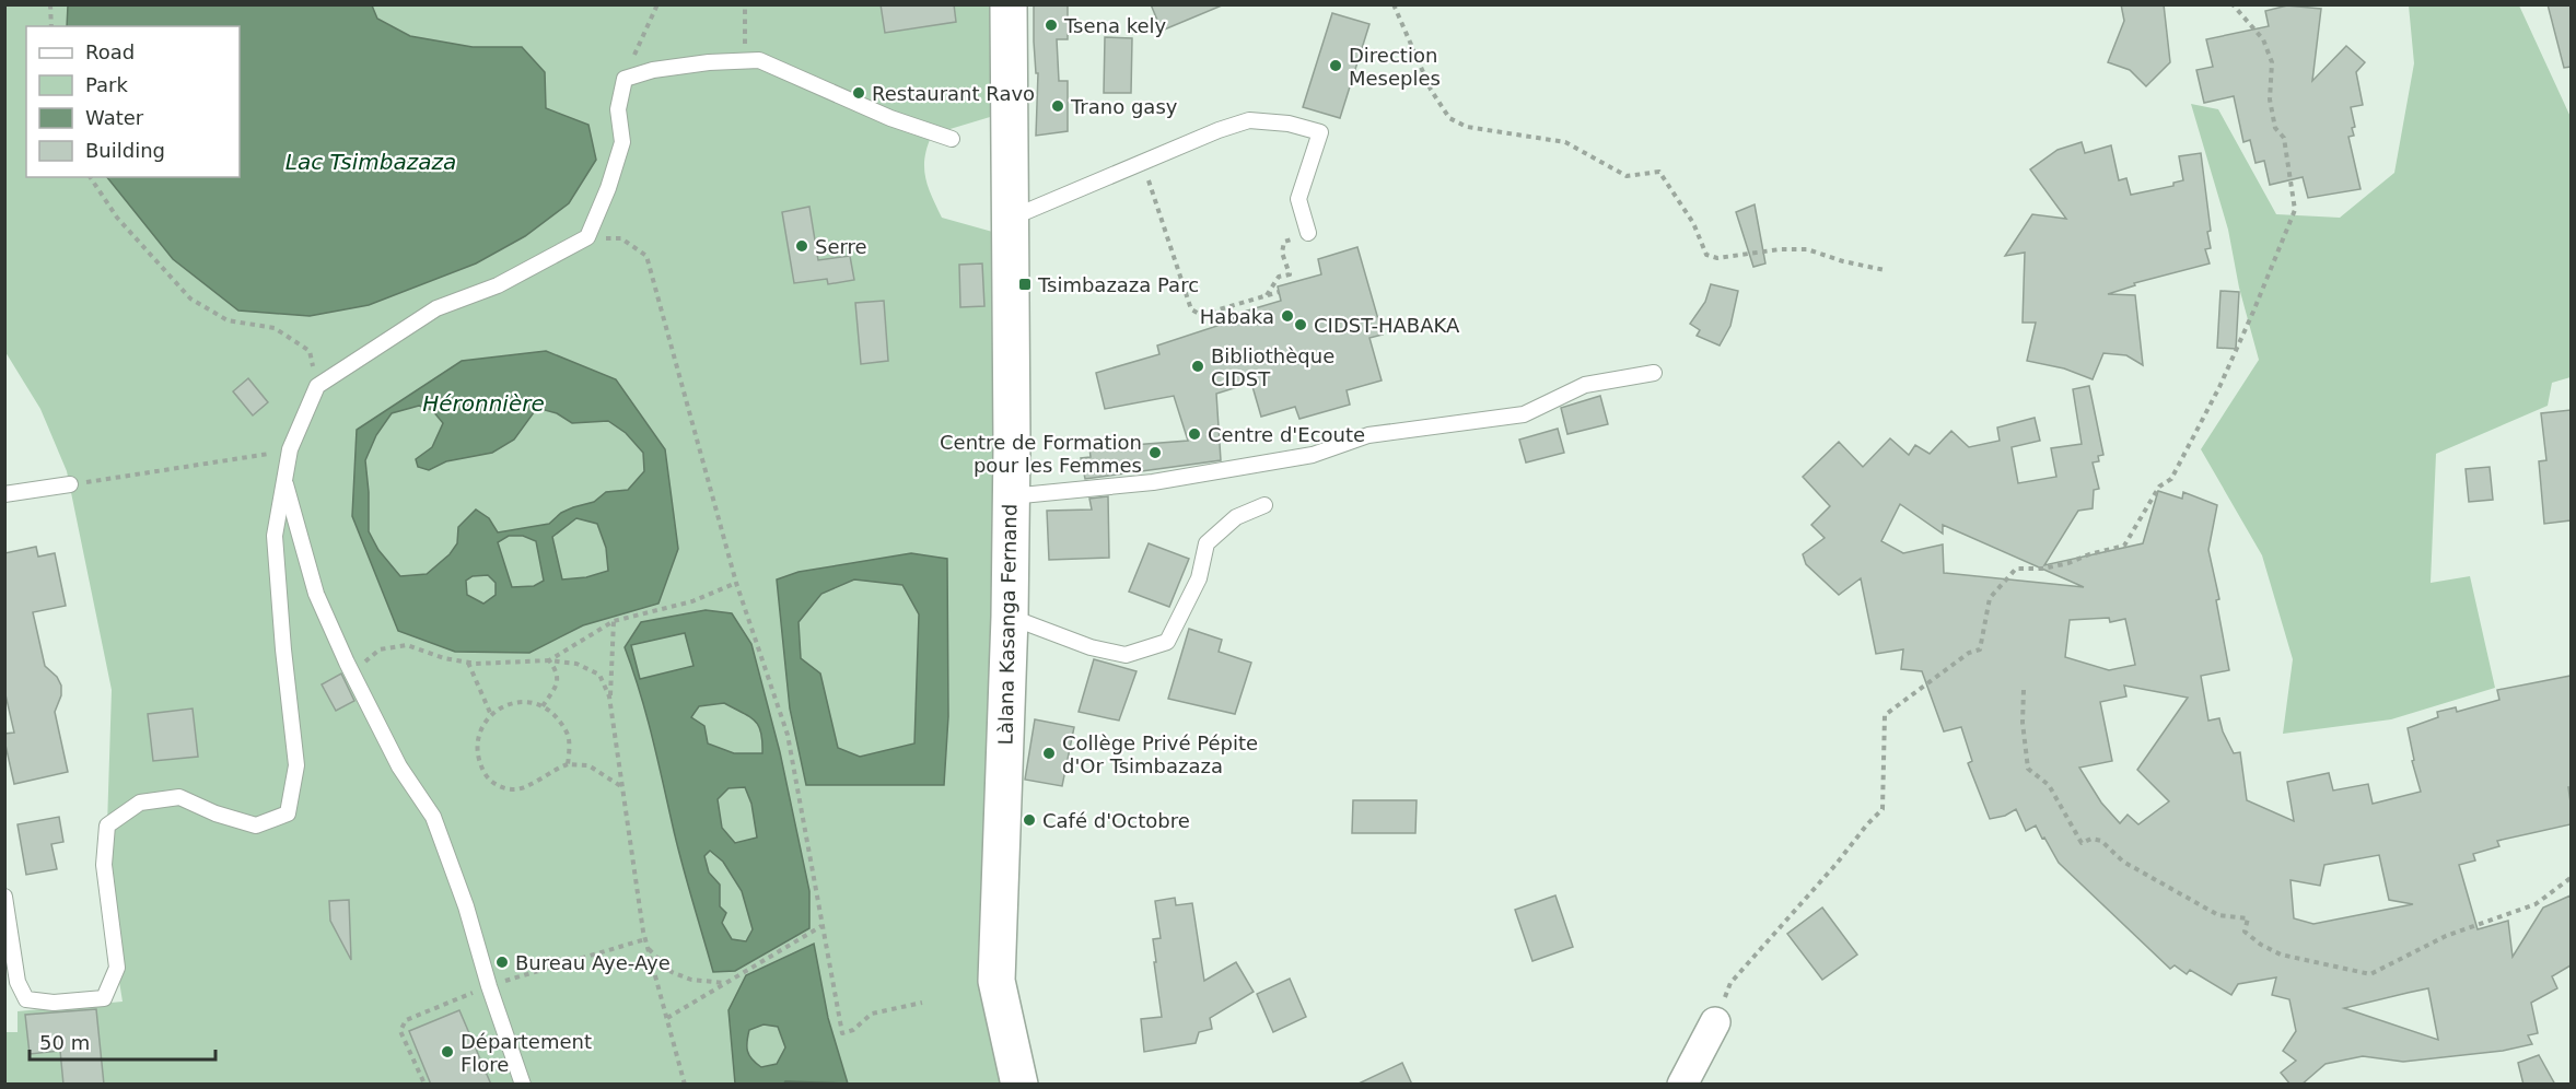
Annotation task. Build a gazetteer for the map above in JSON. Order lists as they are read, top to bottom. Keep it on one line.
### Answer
{"streets":{"street":["Làlana Kasanga Fernand"]},"water":["Lac Tsimbazaza","Héronnière"],"places":{"other":["Tsena kely","Direction Meseples","Restaurant Ravo","Trano gasy","Serre","Habaka","CIDST-HABAKA","Bibliothèque CIDST","Centre d'Ecoute","Centre de Formation pour les Femmes","Collège Privé Pépite d'Or Tsimbazaza","Café d'Octobre","Bureau Aye-Aye","Département Flore"],"transit":["Tsimbazaza Parc"]},"legend":["Road","Park","Water","Building"],"scale_bar":"50 m"}
